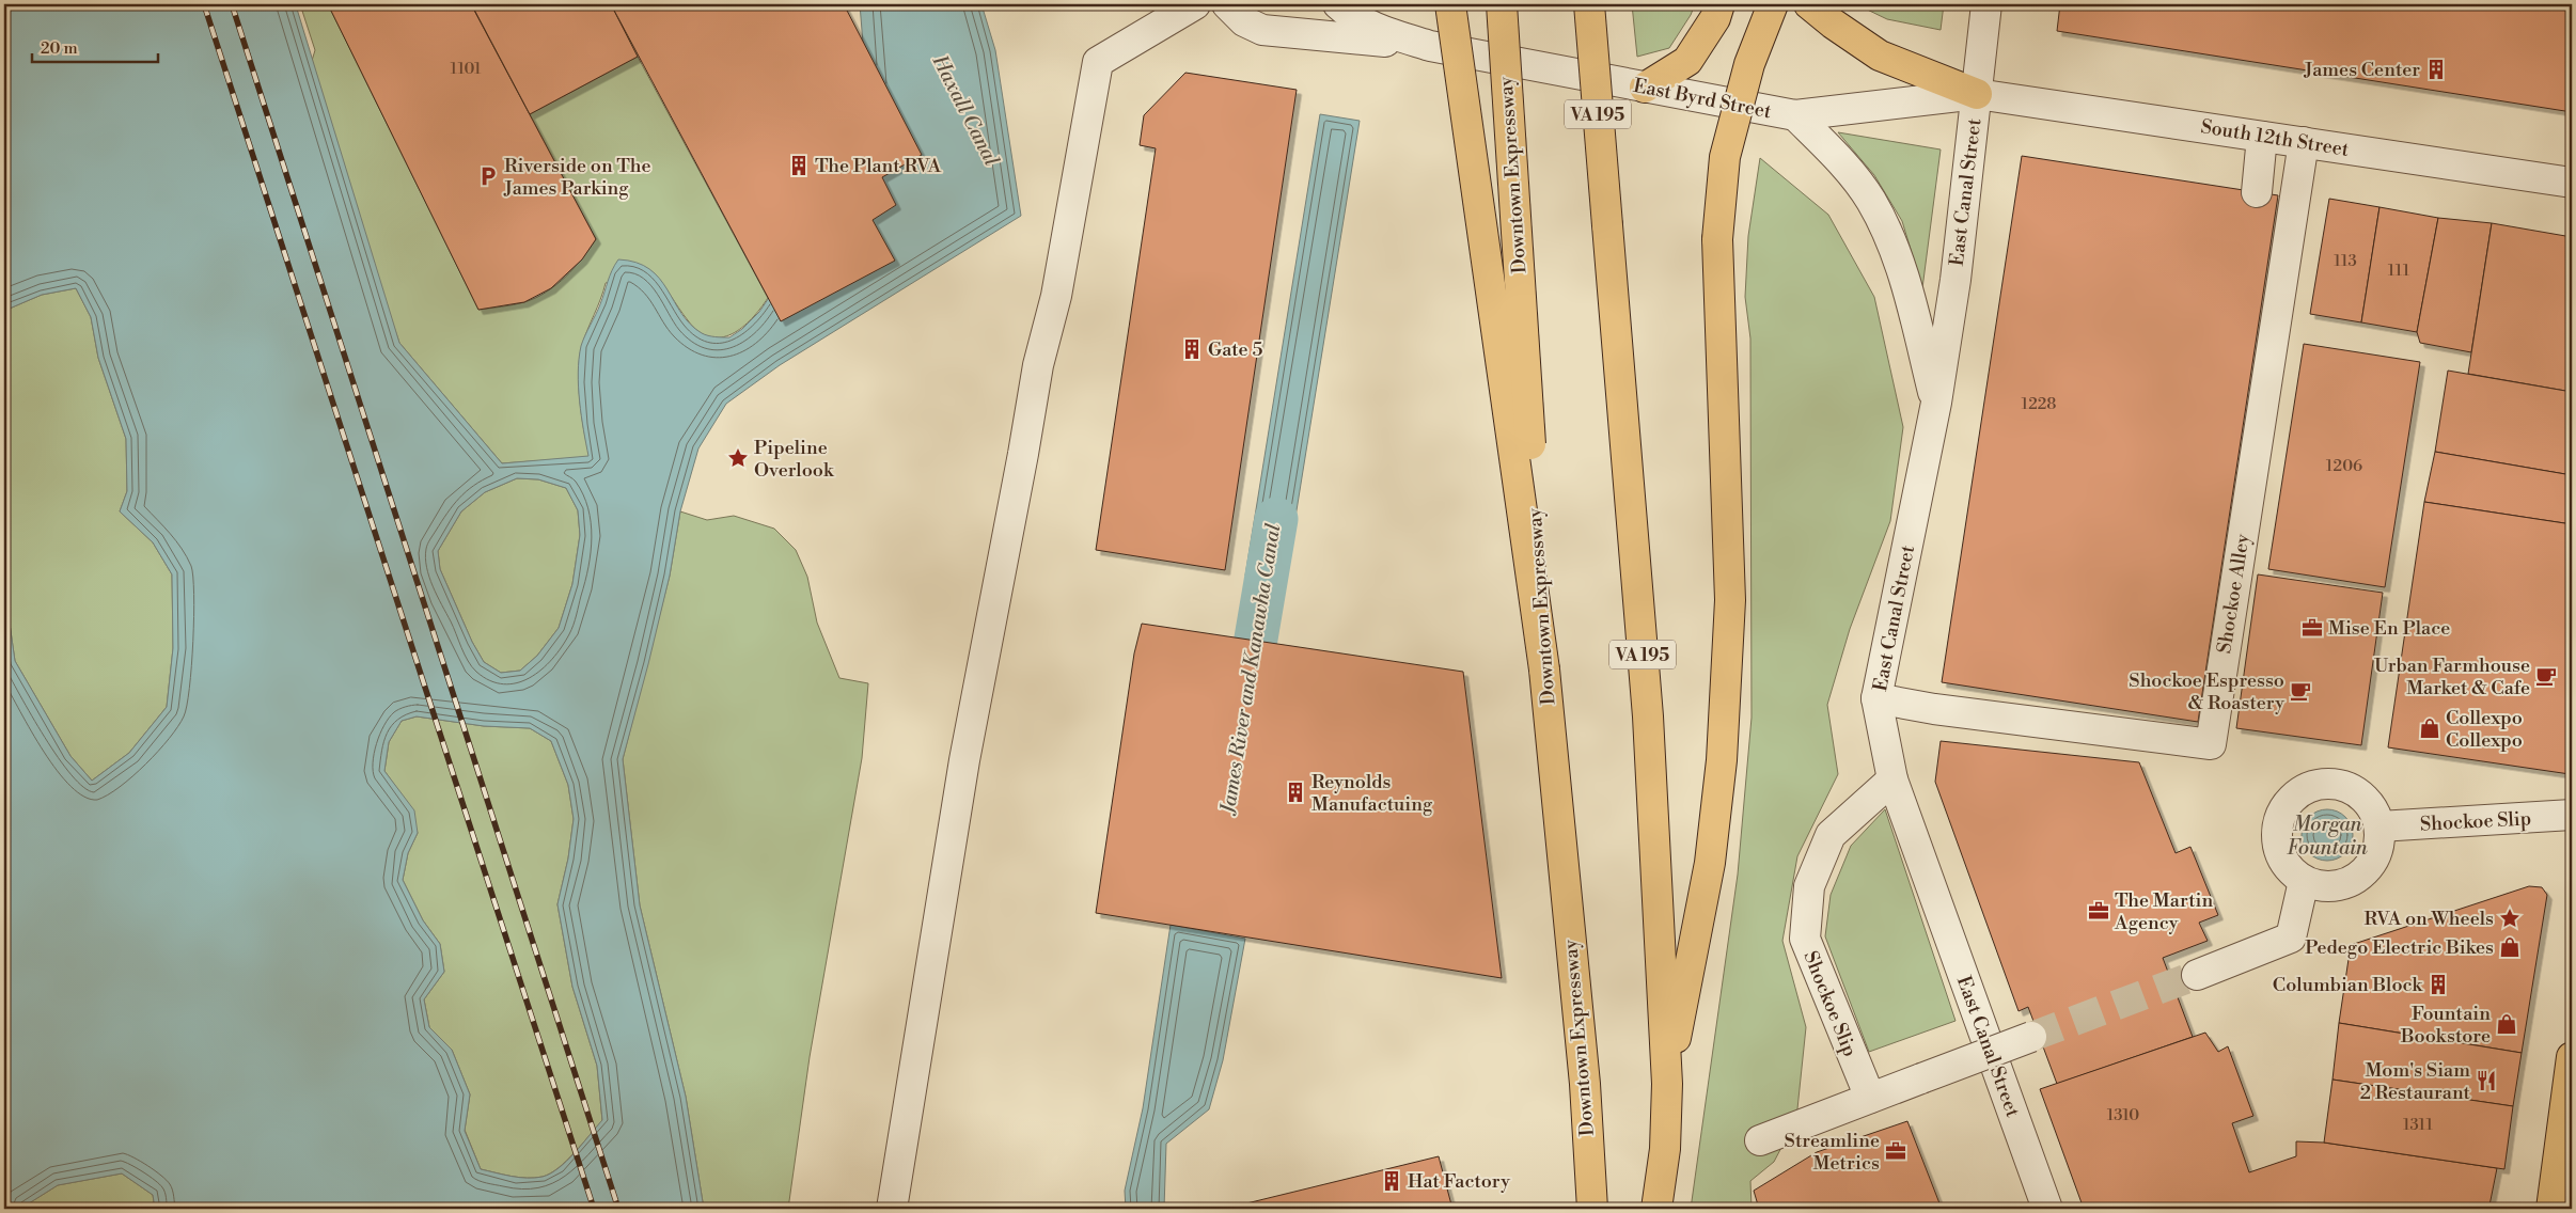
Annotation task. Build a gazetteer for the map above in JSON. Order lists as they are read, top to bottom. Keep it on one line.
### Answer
{"streets":{"main road":["VA 195","Downtown Expressway"],"street":["East Byrd Street","South 12th Street","East Canal Street","Shockoe Alley","Shockoe Slip"]},"crossings":[["East Byrd Street","South 12th Street"],["East Byrd Street","East Canal Street"],["South 12th Street","East Canal Street"],["South 12th Street","Shockoe Alley"],["East Canal Street","Shockoe Alley"],["East Canal Street","Shockoe Slip"]],"water":["Haxall Canal","James River and Kanawha Canal","Morgan Fountain"],"places":{"building":["James Center","The Plant RVA","Gate 5","Reynolds Manufactuing","Columbian Block","Hat Factory"],"parking":["Riverside on The James Parking"],"place":["Pipeline Overlook","RVA on Wheels"],"office":["Mise En Place","The Martin Agency","Streamline Metrics"],"cafe":["Urban Farmhouse Market & Cafe","Shockoe Espresso & Roastery"],"shop":["Collexpo Collexpo","Pedego Electric Bikes","Fountain Bookstore"],"restaurant":["Mom's Siam 2 Restaurant"]},"house_numbers":["1101","113","111","1228","1206","1310","1311"],"scale_bar":"20 m"}
